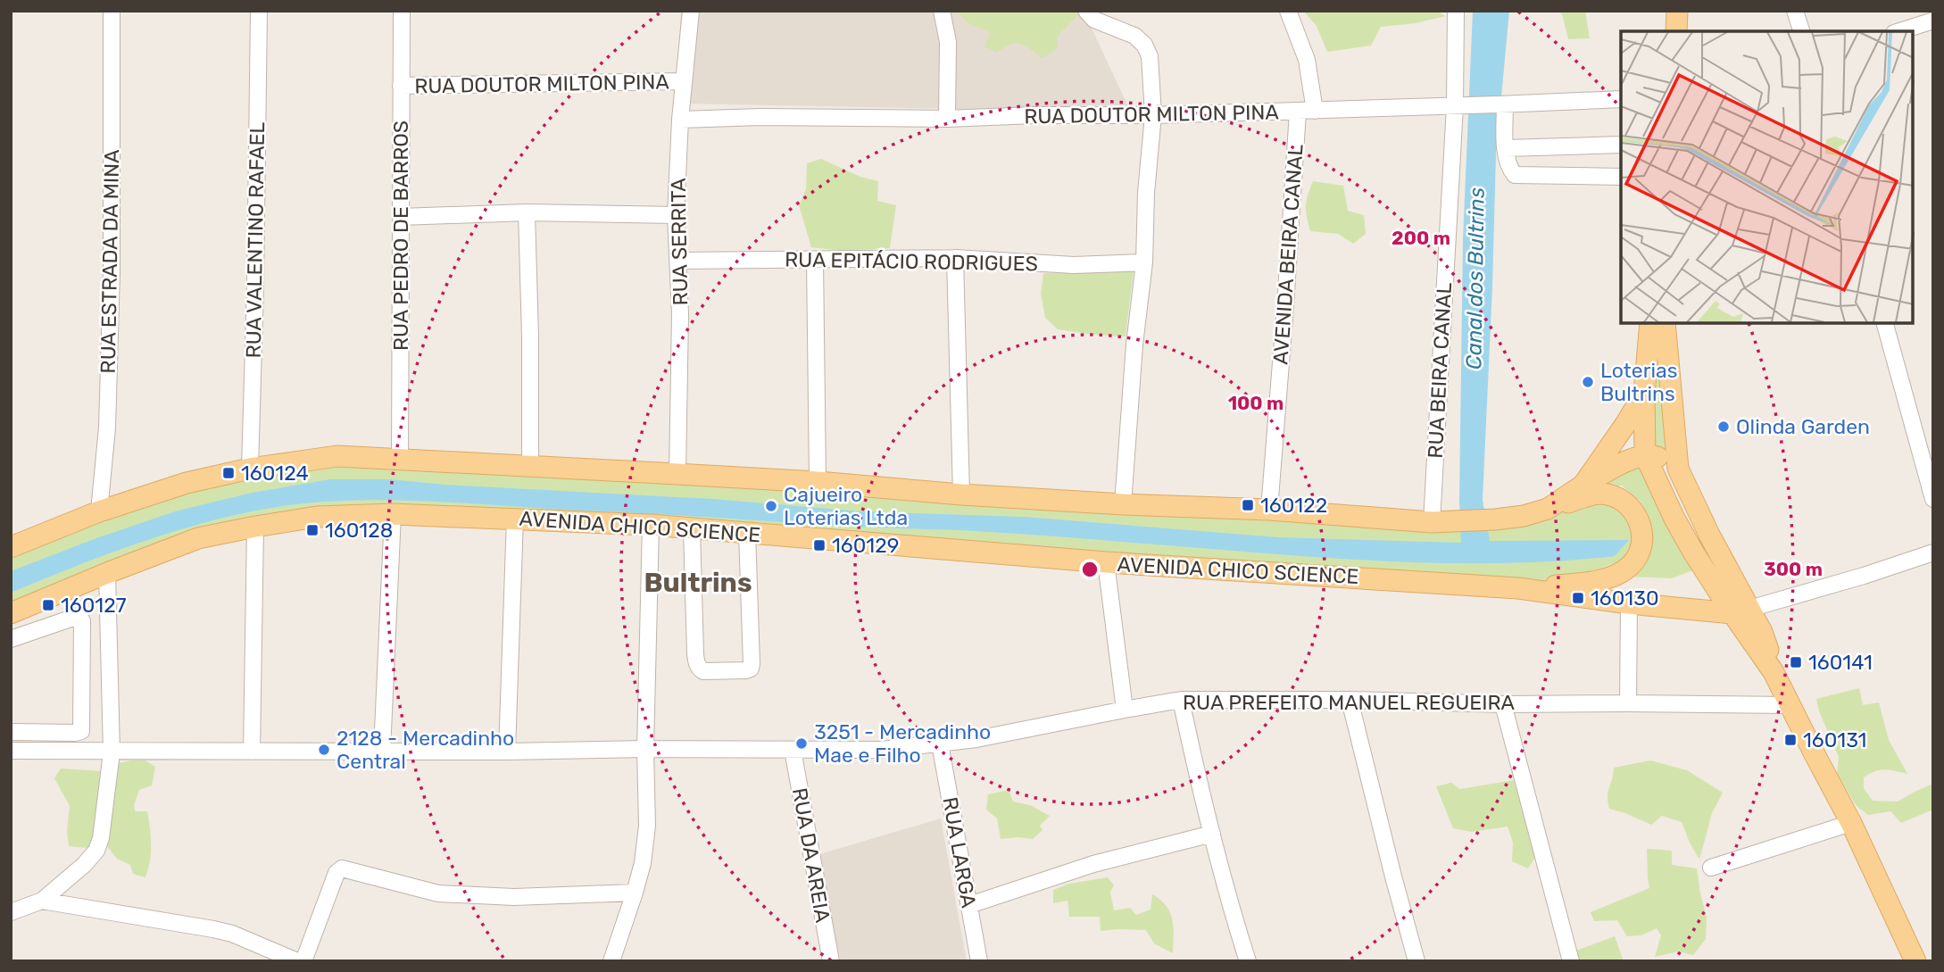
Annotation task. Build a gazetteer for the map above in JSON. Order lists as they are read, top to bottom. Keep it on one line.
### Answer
{"streets":{"main road":["AVENIDA CHICO SCIENCE"],"street":["RUA DOUTOR MILTON PINA","RUA PEDRO DE BARROS","RUA VALENTINO RAFAEL","RUA SERRITA","AVENIDA BEIRA CANAL","RUA ESTRADA DA MINA","RUA EPITÁCIO RODRIGUES","RUA BEIRA CANAL","RUA PREFEITO MANUEL REGUEIRA","RUA LARGA","RUA DA AREIA"]},"crossings":[["RUA DOUTOR MILTON PINA","RUA PEDRO DE BARROS"],["RUA DOUTOR MILTON PINA","RUA SERRITA"],["RUA DOUTOR MILTON PINA","AVENIDA BEIRA CANAL"],["RUA DOUTOR MILTON PINA","RUA BEIRA CANAL"],["RUA SERRITA","RUA EPITÁCIO RODRIGUES"],["RUA PREFEITO MANUEL REGUEIRA","RUA LARGA"],["RUA PREFEITO MANUEL REGUEIRA","RUA DA AREIA"]],"districts":["Bultrins"],"water":["Canal dos Bultrins"],"places":{"other":["Loterias Bultrins","Olinda Garden","Cajueiro Loterias Ltda","3251 - Mercadinho Mae e Filho","2128 - Mercadinho Central"],"transit":["160124","160122","160128","160129","160130","160127","160141","160131"]},"rings":["200 m","100 m","300 m"]}
